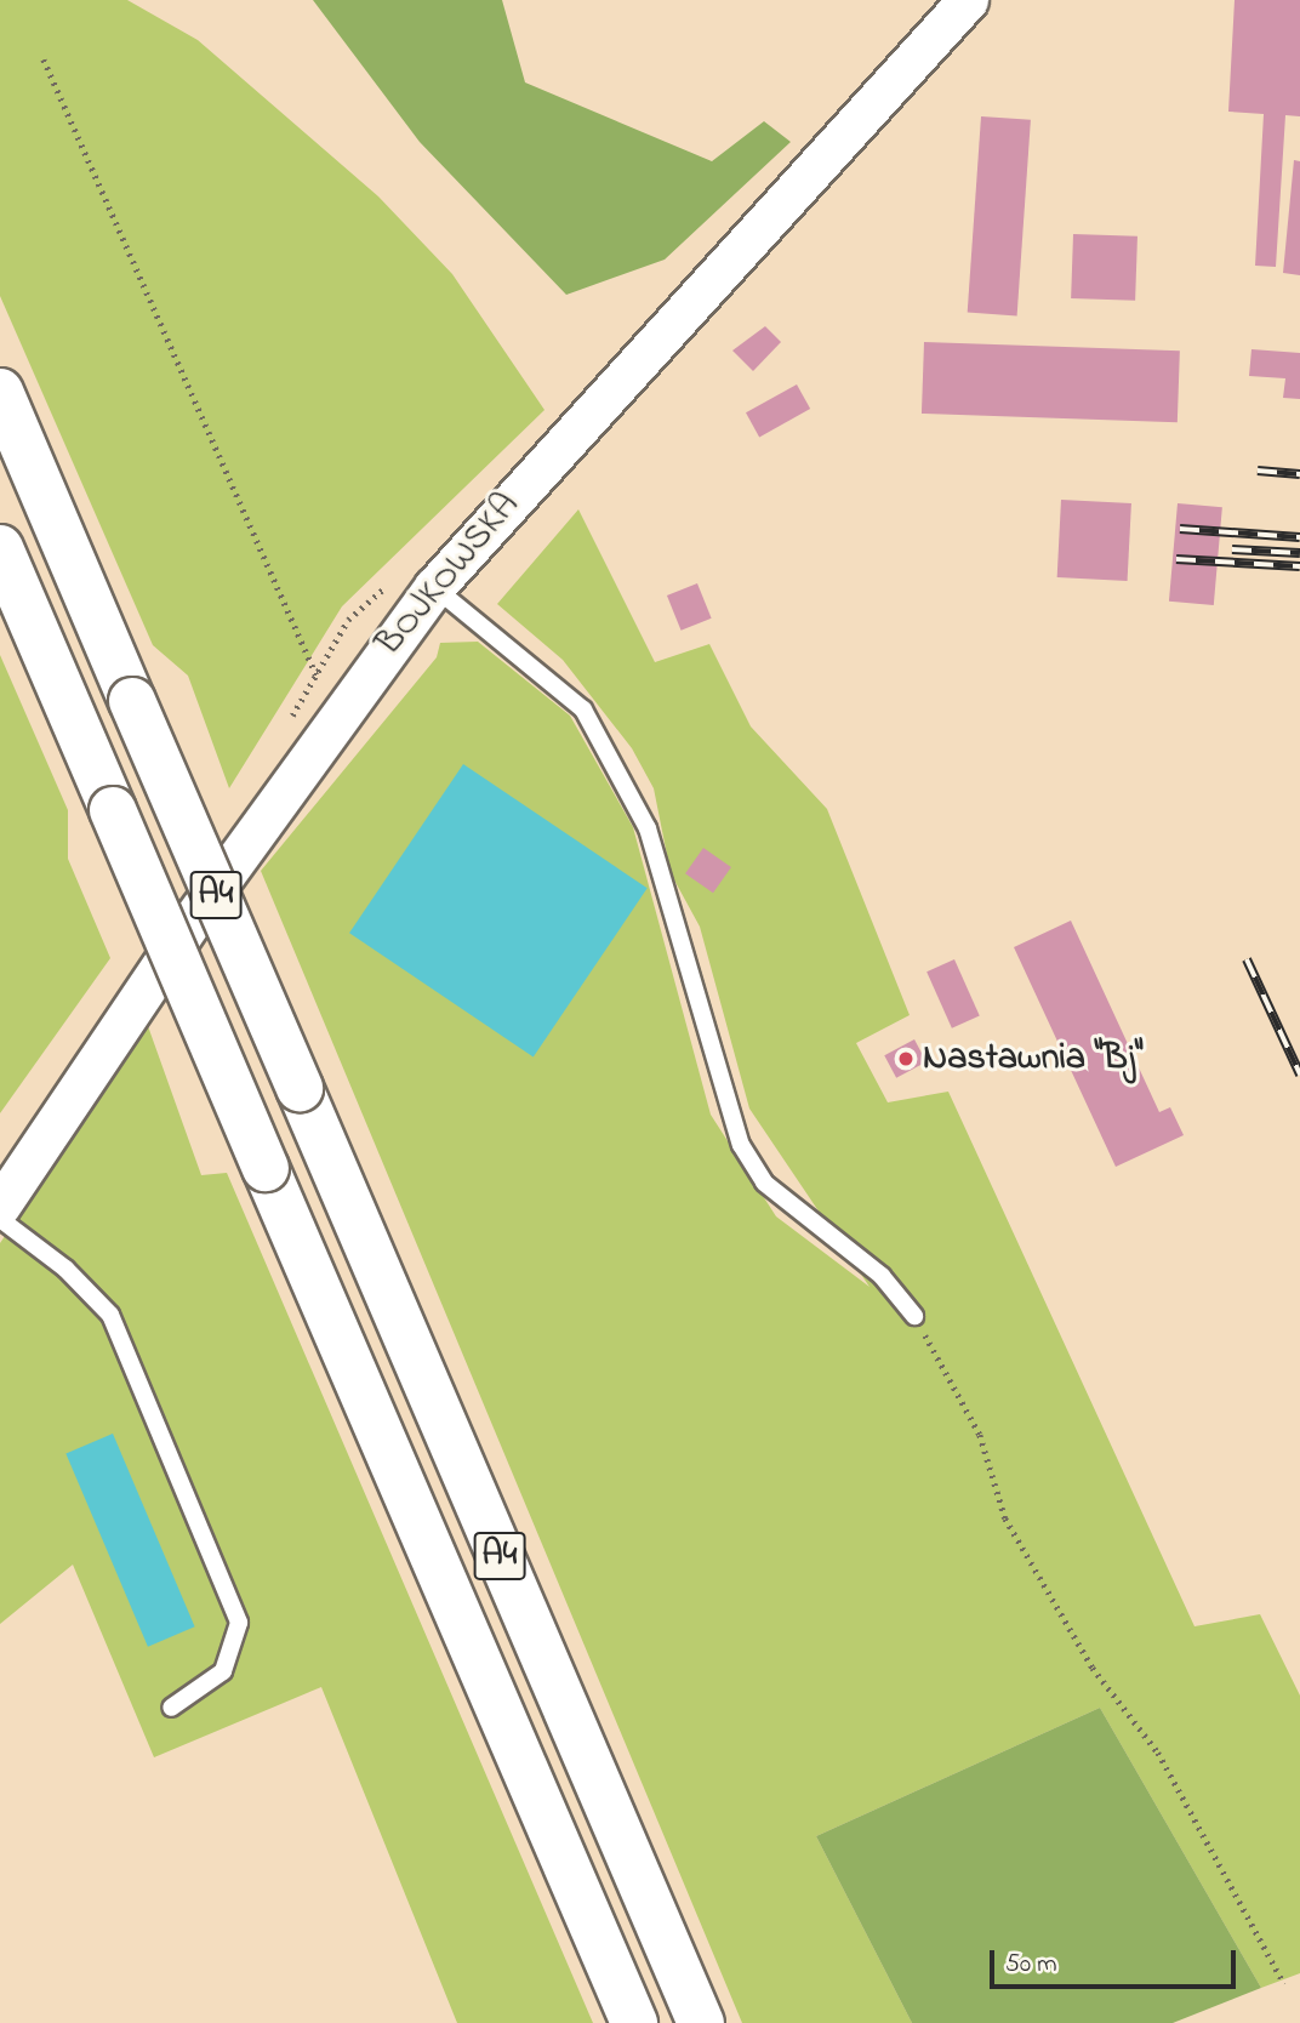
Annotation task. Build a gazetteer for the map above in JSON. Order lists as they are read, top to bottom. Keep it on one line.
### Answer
{"streets":{"highway":["A4"],"street":["BOJKOWSKA"]},"places":["Nastawnia \"Bj\""],"scale_bar":"50 m"}
